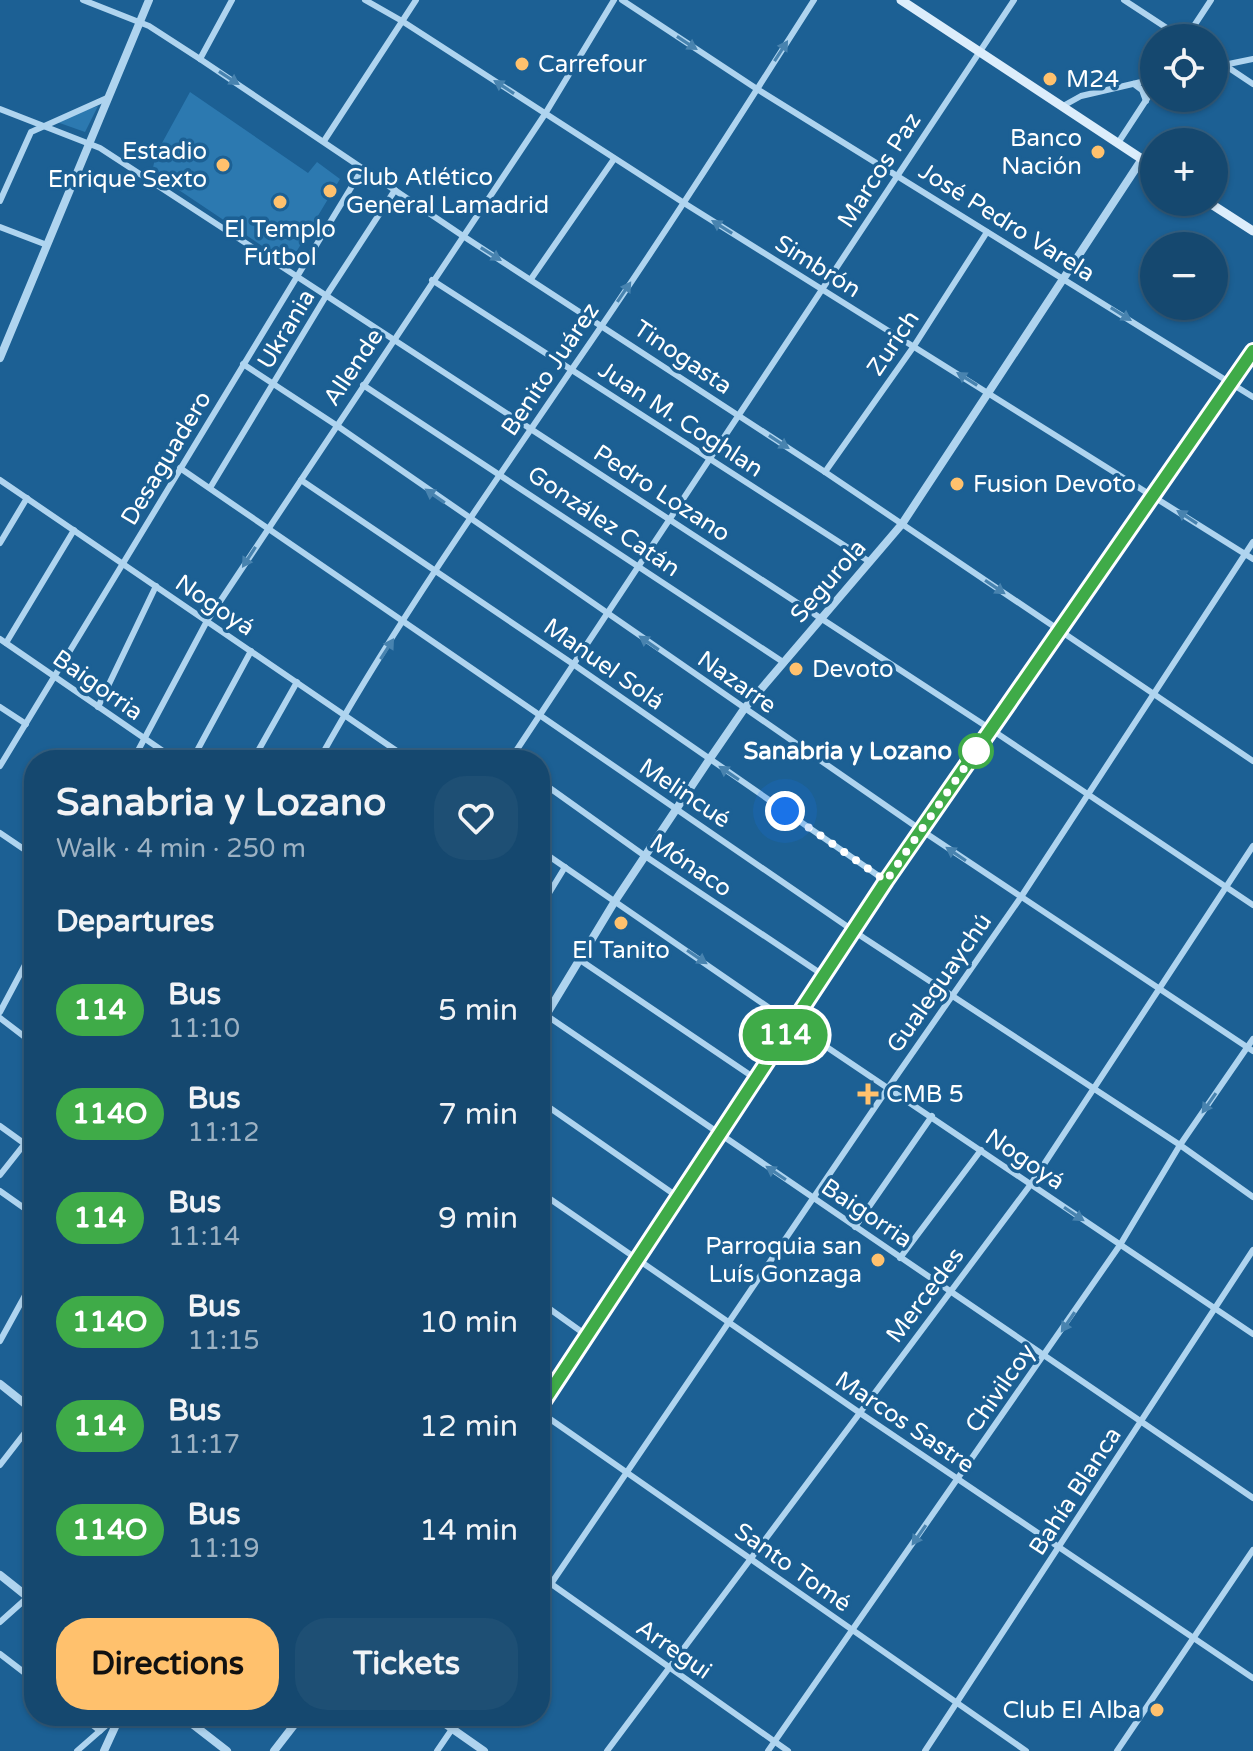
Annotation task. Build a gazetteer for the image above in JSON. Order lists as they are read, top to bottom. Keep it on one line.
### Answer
{"streets":{"street":["Marcos Paz","José Pedro Varela","Simbrón","Ukrania","Zurich","Tinogasta","Allende","Benito Juárez","Juan M. Coghlan","Desaguadero","Pedro Lozano","González Catán","Segurola","Nogoyá","Manuel Solá","Nazarre","Baigorria","Melincué","Mónaco","Gualeguaychú","Mercedes","Chivilcoy","Marcos Sastre","Bahía Blanca","Santo Tomé","Arregui"]},"crossings":[["Marcos Paz","José Pedro Varela"],["Marcos Paz","Simbrón"],["Marcos Paz","Tinogasta"],["Marcos Paz","Juan M. Coghlan"],["Marcos Paz","Pedro Lozano"],["Marcos Paz","González Catán"],["Marcos Paz","Manuel Solá"],["Marcos Paz","Nazarre"],["Marcos Paz","Melincué"],["José Pedro Varela","Zurich"],["José Pedro Varela","Benito Juárez"],["José Pedro Varela","Segurola"],["Simbrón","Zurich"],["Simbrón","Allende"],["Simbrón","Benito Juárez"],["Simbrón","Segurola"],["Simbrón","Gualeguaychú"],["Ukrania","Tinogasta"],["Ukrania","Pedro Lozano"],["Ukrania","Nazarre"],["Ukrania","Melincué"],["Zurich","Tinogasta"],["Tinogasta","Allende"],["Tinogasta","Benito Juárez"],["Tinogasta","Desaguadero"],["Tinogasta","Segurola"],["Tinogasta","Gualeguaychú"],["Allende","Juan M. Coghlan"],["Allende","Pedro Lozano"],["Allende","González Catán"],["Allende","Nogoyá"],["Allende","Manuel Solá"],["Allende","Nazarre"],["Allende","Baigorria"],["Allende","Melincué"],["Benito Juárez","Juan M. Coghlan"],["Benito Juárez","Pedro Lozano"],["Benito Juárez","González Catán"],["Benito Juárez","Nogoyá"],["Benito Juárez","Manuel Solá"],["Benito Juárez","Nazarre"],["Benito Juárez","Melincué"],["Juan M. Coghlan","Segurola"],["Desaguadero","Pedro Lozano"],["Desaguadero","Nogoyá"],["Desaguadero","Nazarre"],["Desaguadero","Baigorria"],["Desaguadero","Melincué"],["Pedro Lozano","Segurola"],["Pedro Lozano","Gualeguaychú"],["Pedro Lozano","Mercedes"],["González Catán","Segurola"],["Segurola","Nogoyá"],["Segurola","Manuel Solá"],["Segurola","Nazarre"],["Segurola","Melincué"],["Segurola","Mónaco"],["Nogoyá","Gualeguaychú"],["Nogoyá","Mercedes"],["Nogoyá","Chivilcoy"],["Nogoyá","Bahía Blanca"],["Nazarre","Gualeguaychú"],["Nazarre","Mercedes"],["Nazarre","Chivilcoy"],["Baigorria","Gualeguaychú"],["Baigorria","Mercedes"],["Baigorria","Chivilcoy"],["Baigorria","Bahía Blanca"],["Melincué","Gualeguaychú"],["Melincué","Mercedes"],["Melincué","Chivilcoy"],["Gualeguaychú","Marcos Sastre"],["Gualeguaychú","Santo Tomé"],["Gualeguaychú","Arregui"],["Mercedes","Marcos Sastre"],["Mercedes","Santo Tomé"],["Mercedes","Arregui"],["Chivilcoy","Marcos Sastre"],["Chivilcoy","Santo Tomé"],["Chivilcoy","Arregui"],["Marcos Sastre","Bahía Blanca"],["Bahía Blanca","Santo Tomé"]],"one_way":["José Pedro Varela","Simbrón","Tinogasta","Benito Juárez","Nazarre","Chivilcoy"],"places":{"other":["Carrefour","M24","Banco Nación","Estadio Enrique Sexto","Club Atlético General Lamadrid","El Templo Fútbol","Fusion Devoto","Devoto","Sanabria y Lozano","El Tanito","Parroquia san Luís Gonzaga","Club El Alba"],"health":["CMB 5"]},"lines":["bus line 114"],"page":{"on_map":"114","map_buttons":["+","−"],"heading":[["Sanabria y Lozano","Walk · 4 min · 250 m"],"Departures"],"list":[{"mark":"114","name":"Bus","note":"11:10","value":"5 min"},{"mark":"114O","name":"Bus","note":"11:12","value":"7 min"},{"mark":"114","name":"Bus","note":"11:14","value":"9 min"},{"mark":"114O","name":"Bus","note":"11:15","value":"10 min"},{"mark":"114","name":"Bus","note":"11:17","value":"12 min"},{"mark":"114O","name":"Bus","note":"11:19","value":"14 min"}],"buttons":["Directions","Tickets"]}}
